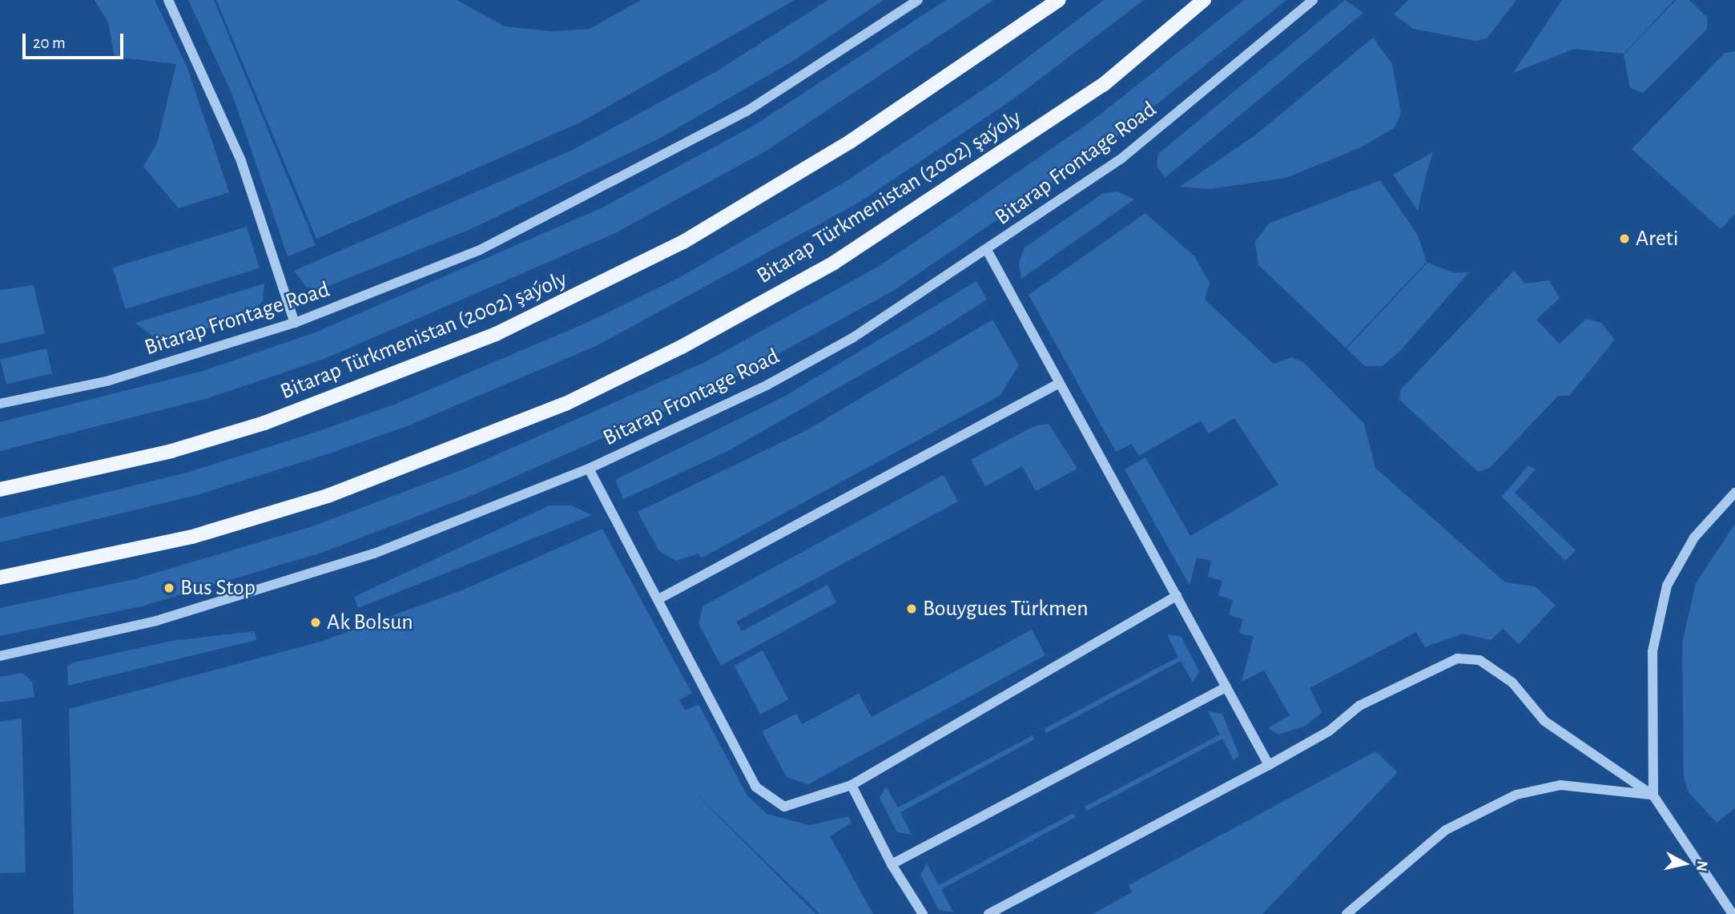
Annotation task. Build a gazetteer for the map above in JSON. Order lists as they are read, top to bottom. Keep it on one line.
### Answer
{"streets":{"main road":["Bitarap Türkmenistan (2002) şaýoly"],"street":["Bitarap Frontage Road"]},"places":["Areti","Bus Stop","Bouygues Türkmen","Ak Bolsun"],"scale_bar":"20 m","north":"right"}
